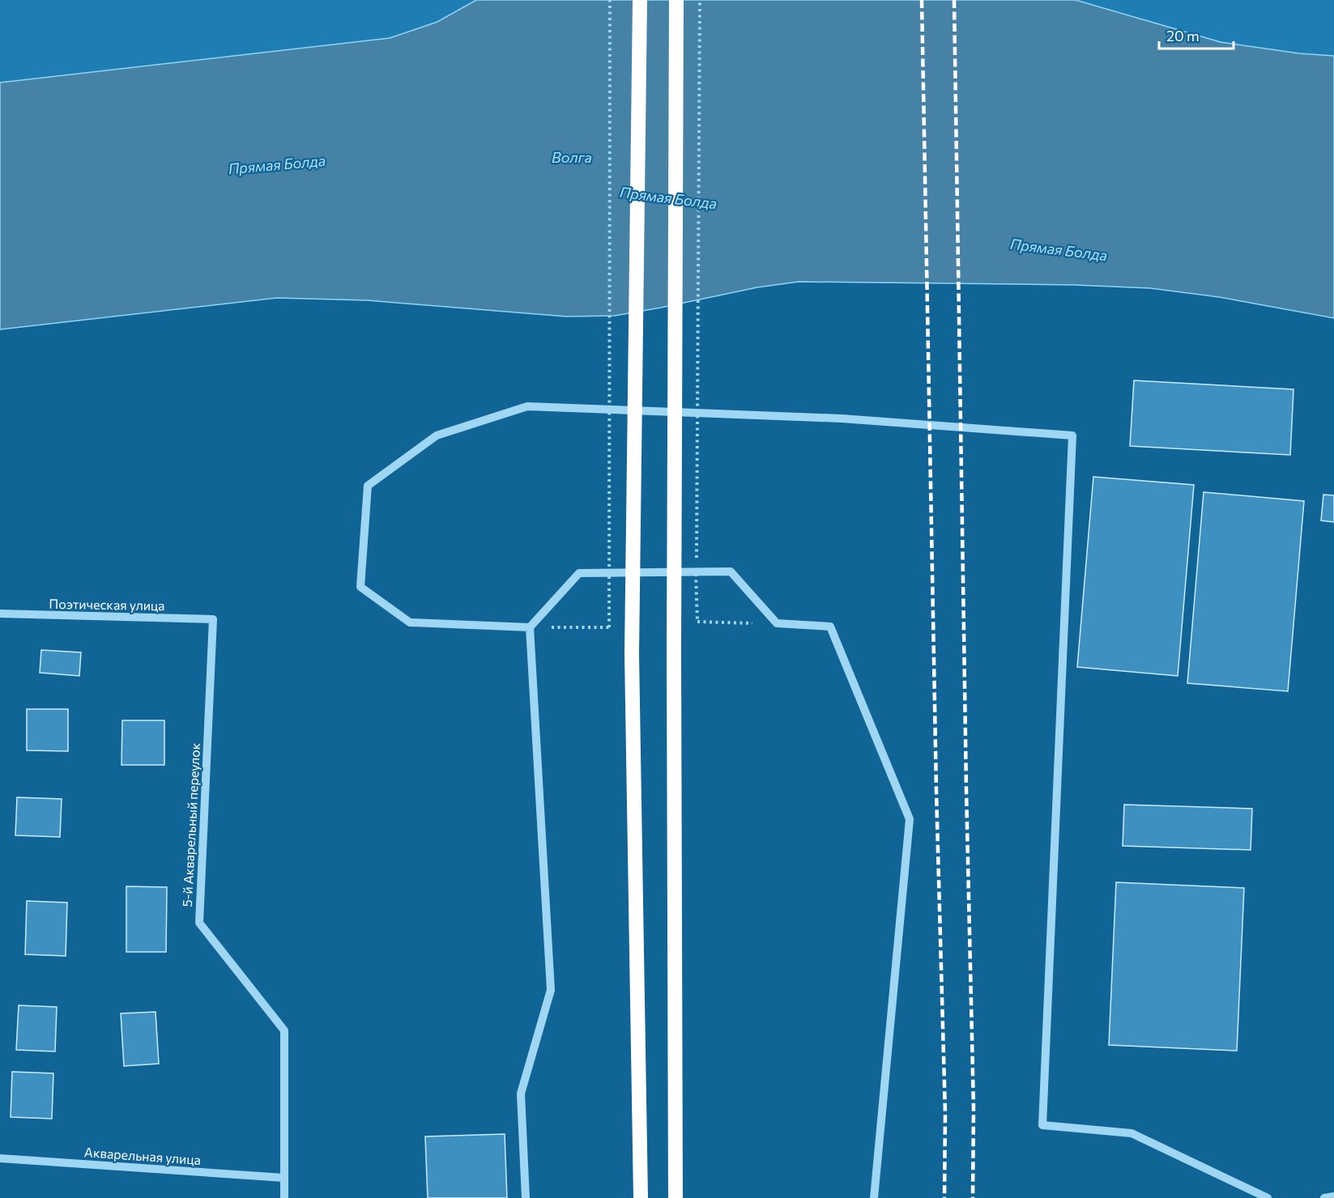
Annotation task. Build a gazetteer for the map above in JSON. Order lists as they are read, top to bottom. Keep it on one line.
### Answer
{"streets":{"street":["Поэтическая улица","5-й Акварельный переулок","Акварельная улица"]},"crossings":[["Поэтическая улица","5-й Акварельный переулок"],["5-й Акварельный переулок","Акварельная улица"]],"water":["Волга","Прямая Болда"],"scale_bar":"20 m"}
